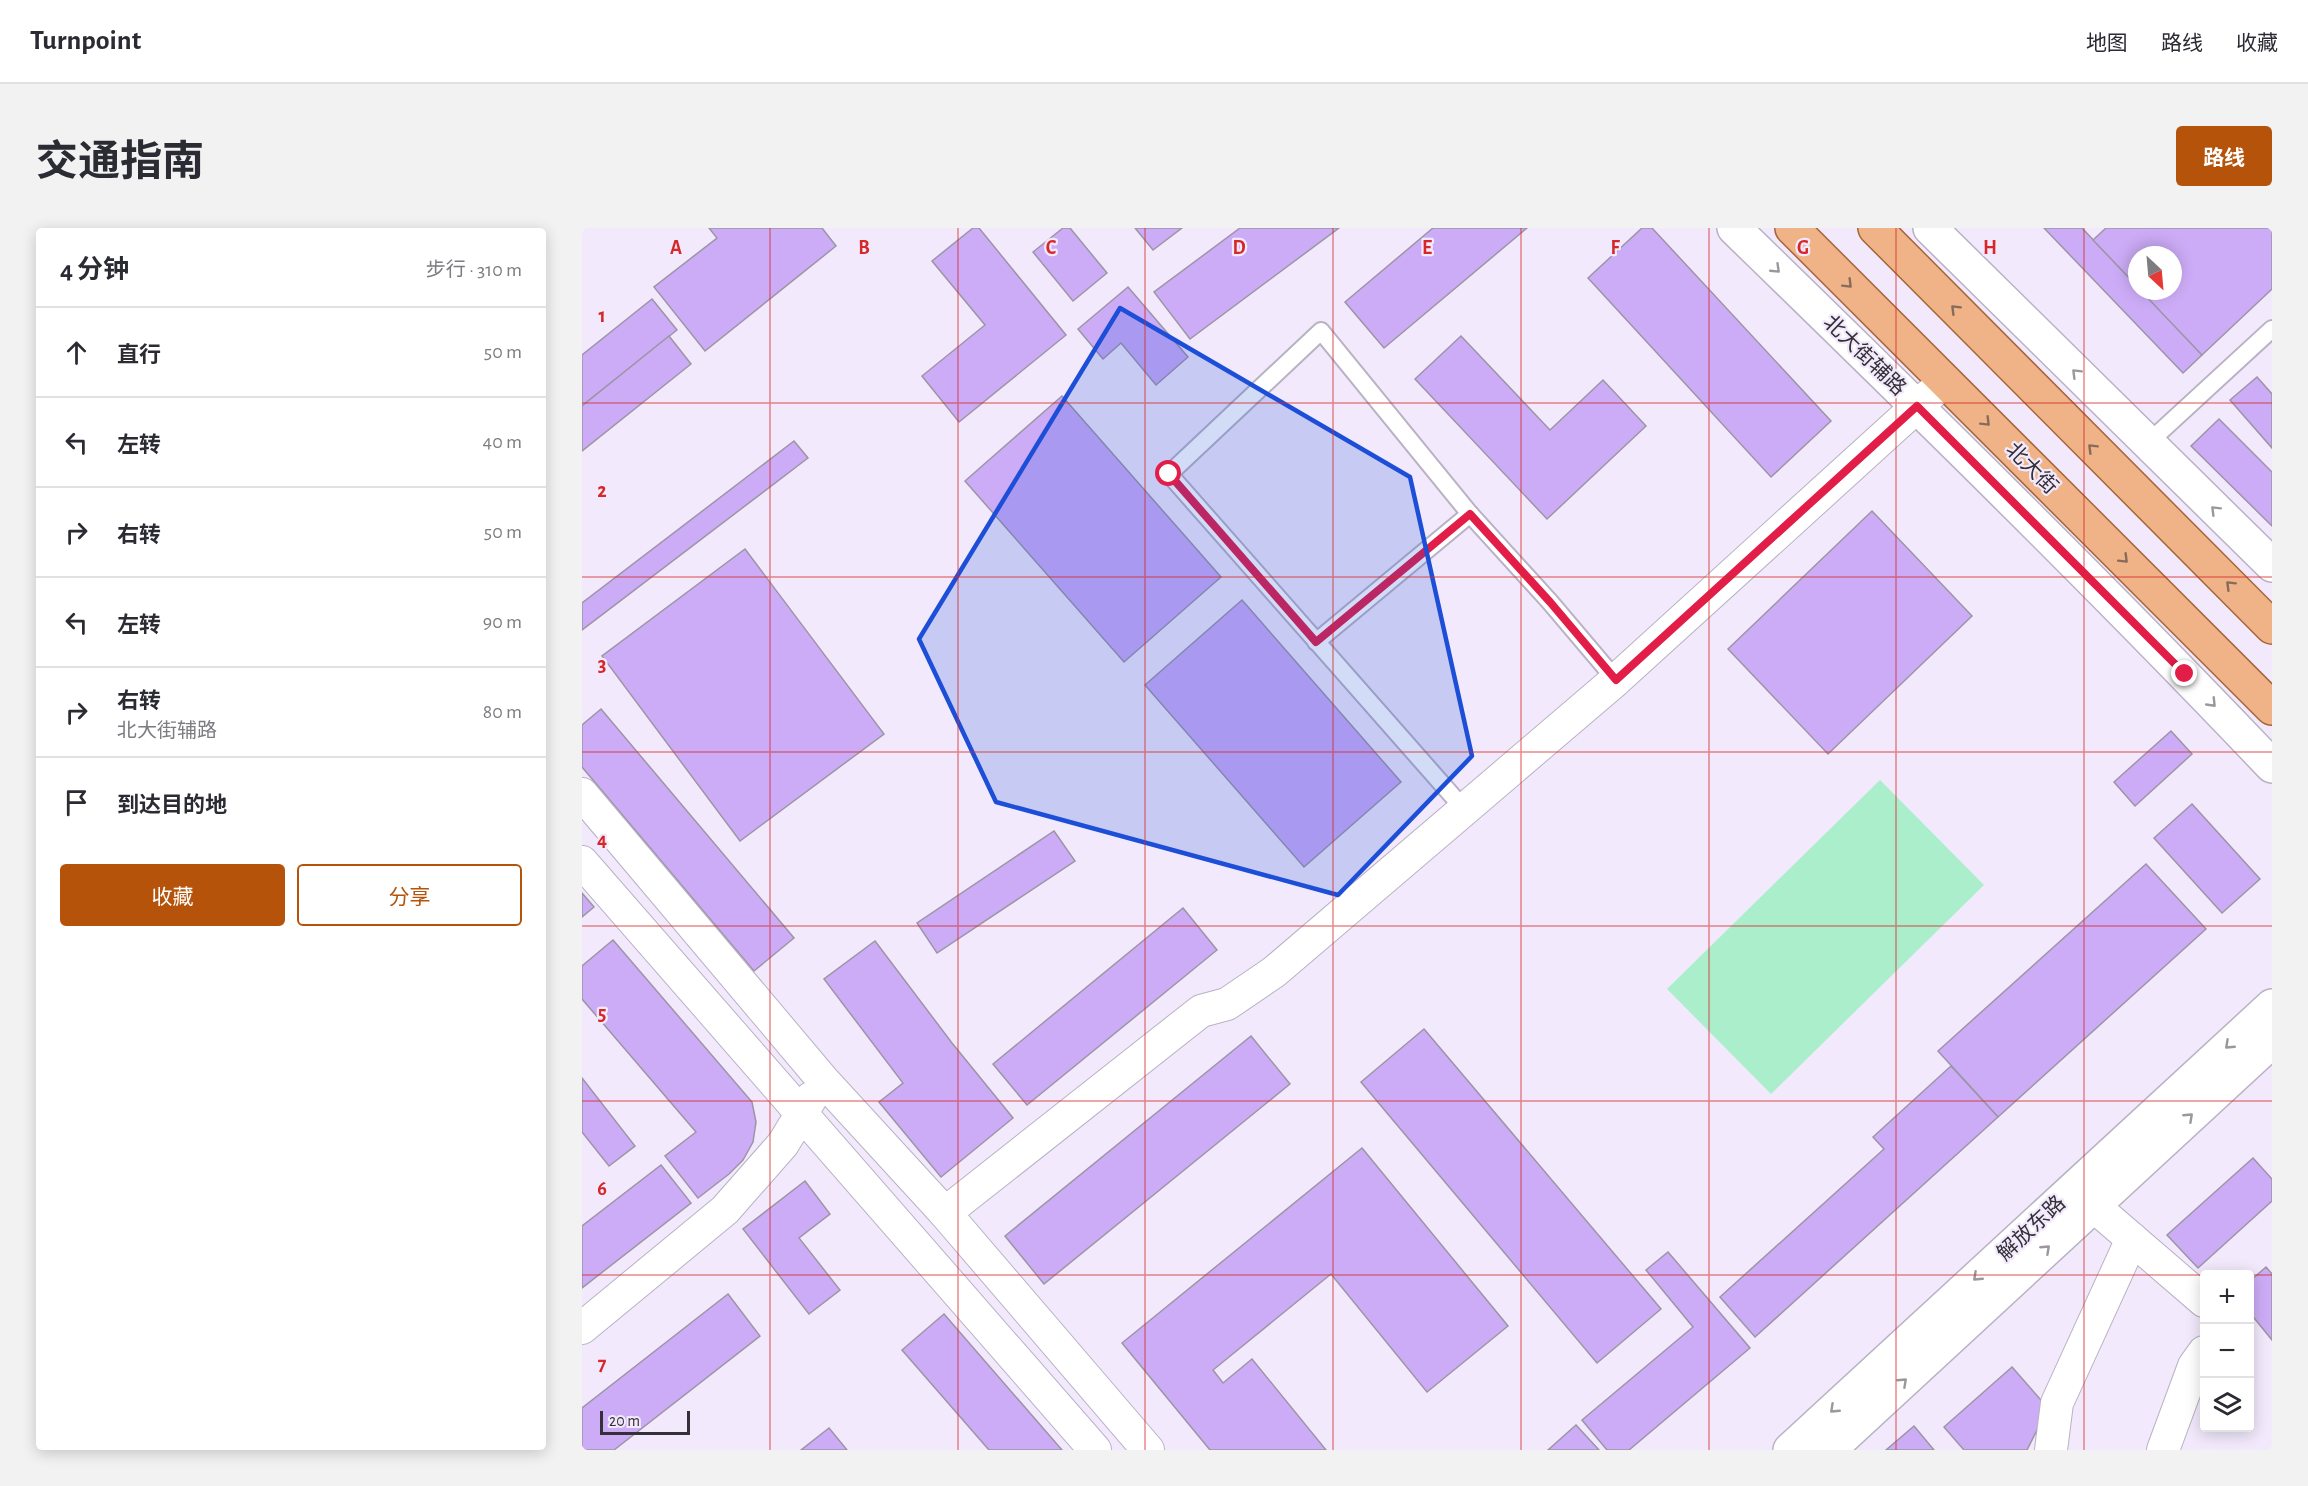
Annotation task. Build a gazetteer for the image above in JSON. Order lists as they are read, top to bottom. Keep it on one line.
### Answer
{"streets":{"main road":["北大街"],"street":["北大街辅路","解放东路"]},"scale_bar":"20 m","north":"bottom right","page":{"header":"Turnpoint","nav":["地图","路线","收藏"],"title":"交通指南","buttons":["路线",["收藏","分享"]],"heading":["4 分钟","步行 · 310 m"],"list":[["直行","50 m"],["左转","40 m"],["右转","50 m"],["左转","90 m"],["右转","北大街辅路","80 m"],"到达目的地"],"map_buttons":["+","−"],"scale":"20 m"},"grid":{"columns":["A","B","C","D","E","F","G","H"],"rows":["1","2","3","4","5","6","7"]}}
